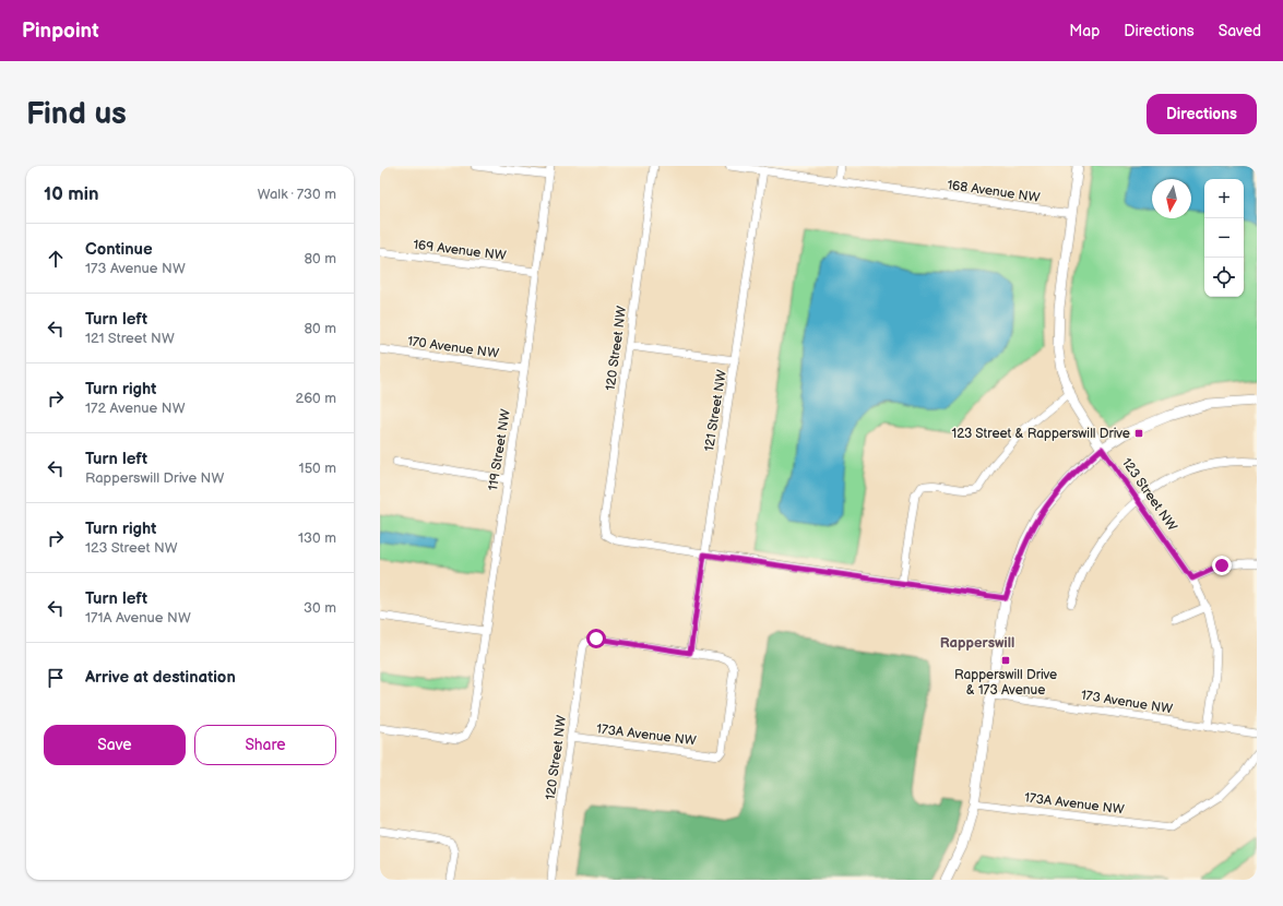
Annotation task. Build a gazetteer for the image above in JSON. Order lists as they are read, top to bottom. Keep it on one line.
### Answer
{"streets":{"street":["168 Avenue NW","169 Avenue NW","170 Avenue NW","120 Street NW","121 Street NW","119 Street NW","123 Street NW","173 Avenue NW","173A Avenue NW"]},"crossings":[["168 Avenue NW","121 Street NW"],["168 Avenue NW","123 Street NW"],["169 Avenue NW","119 Street NW"],["170 Avenue NW","119 Street NW"],["120 Street NW","121 Street NW"],["120 Street NW","173A Avenue NW"],["121 Street NW","173A Avenue NW"],["123 Street NW","173 Avenue NW"]],"districts":["Rapperswill"],"places":{"transit":["123 Street & Rapperswill Drive","Rapperswill Drive & 173 Avenue"]},"north":"bottom","page":{"header":"Pinpoint","nav":["Map","Directions","Saved"],"buttons":["Directions",["Save","Share"]],"title":"Find us","heading":["10 min","Walk · 730 m"],"map_buttons":["+","−"],"list":[["Continue","173 Avenue NW","80 m"],["Turn left","121 Street NW","80 m"],["Turn right","172 Avenue NW","260 m"],["Turn left","Rapperswill Drive NW","150 m"],["Turn right","123 Street NW","130 m"],["Turn left","171A Avenue NW","30 m"],"Arrive at destination"]}}
